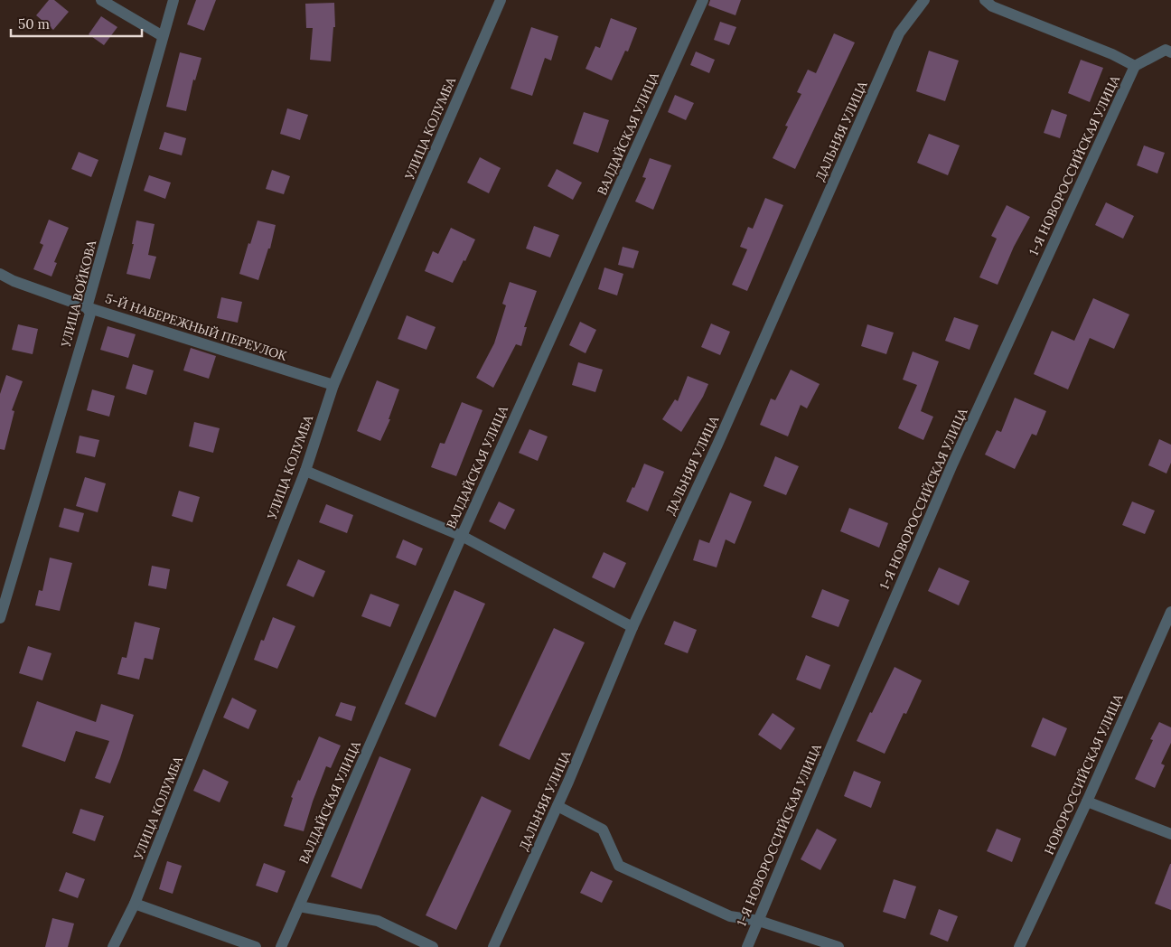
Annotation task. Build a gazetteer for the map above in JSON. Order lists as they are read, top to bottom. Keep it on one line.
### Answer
{"streets":{"street":["УЛИЦА КОЛУМБА","ДАЛЬНЯЯ УЛИЦА","ВАЛДАЙСКАЯ УЛИЦА","1-Я НОВОРОССИЙСКАЯ УЛИЦА","УЛИЦА ВОЙКОВА","5-Й НАБЕРЕЖНЫЙ ПЕРЕУЛОК","НОВОРОССИЙСКАЯ УЛИЦА"]},"crossings":[["УЛИЦА КОЛУМБА","5-Й НАБЕРЕЖНЫЙ ПЕРЕУЛОК"],["УЛИЦА ВОЙКОВА","5-Й НАБЕРЕЖНЫЙ ПЕРЕУЛОК"]],"scale_bar":"50 m"}
